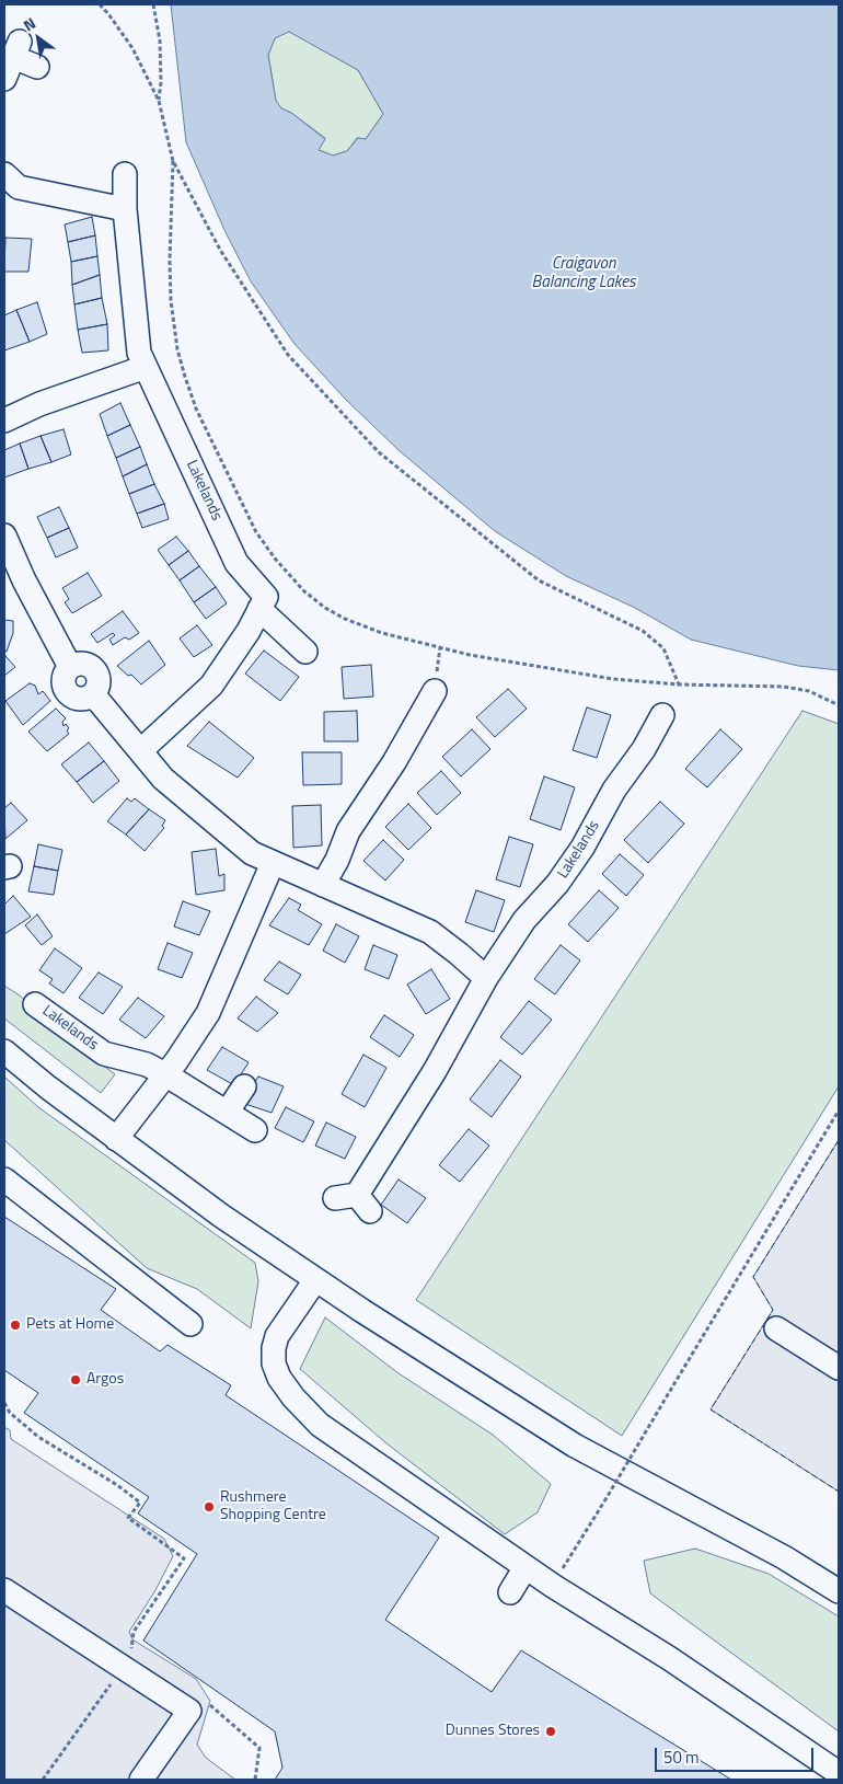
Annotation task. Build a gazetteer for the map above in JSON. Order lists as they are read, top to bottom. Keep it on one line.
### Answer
{"streets":{"street":["Lakelands"]},"water":["Craigavon Balancing Lakes"],"places":["Pets at Home","Argos","Rushmere Shopping Centre","Dunnes Stores"],"scale_bar":"50 m","north":"top left"}
